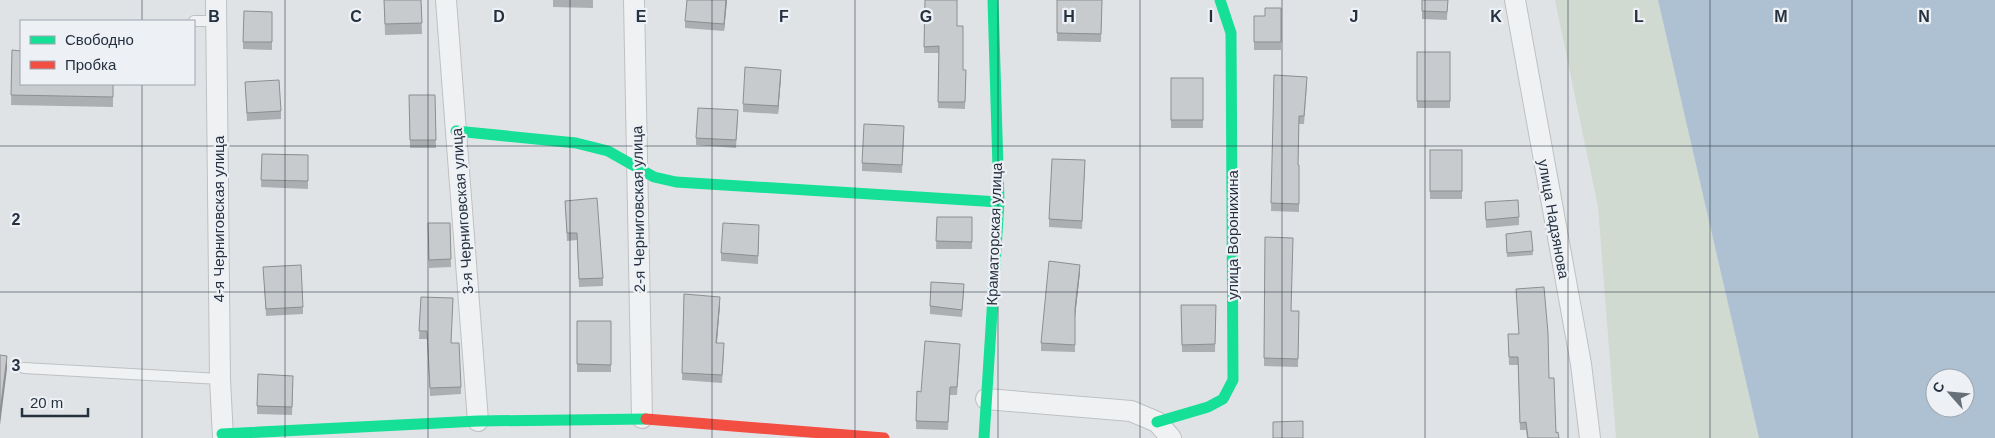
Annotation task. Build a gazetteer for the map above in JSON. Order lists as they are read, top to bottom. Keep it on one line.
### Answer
{"streets":{"street":["2-я Черниговская улица","3-я Черниговская улица","4-я Черниговская улица","улица Надзянова","Краматорская улица","улица Воронихина"]},"legend":["Свободно","Пробка"],"scale_bar":"20 m","north":"top left","grid":{"columns":["B","C","D","E","F","G","H","I","J","K","L","M","N"],"rows":["2","3"]}}
